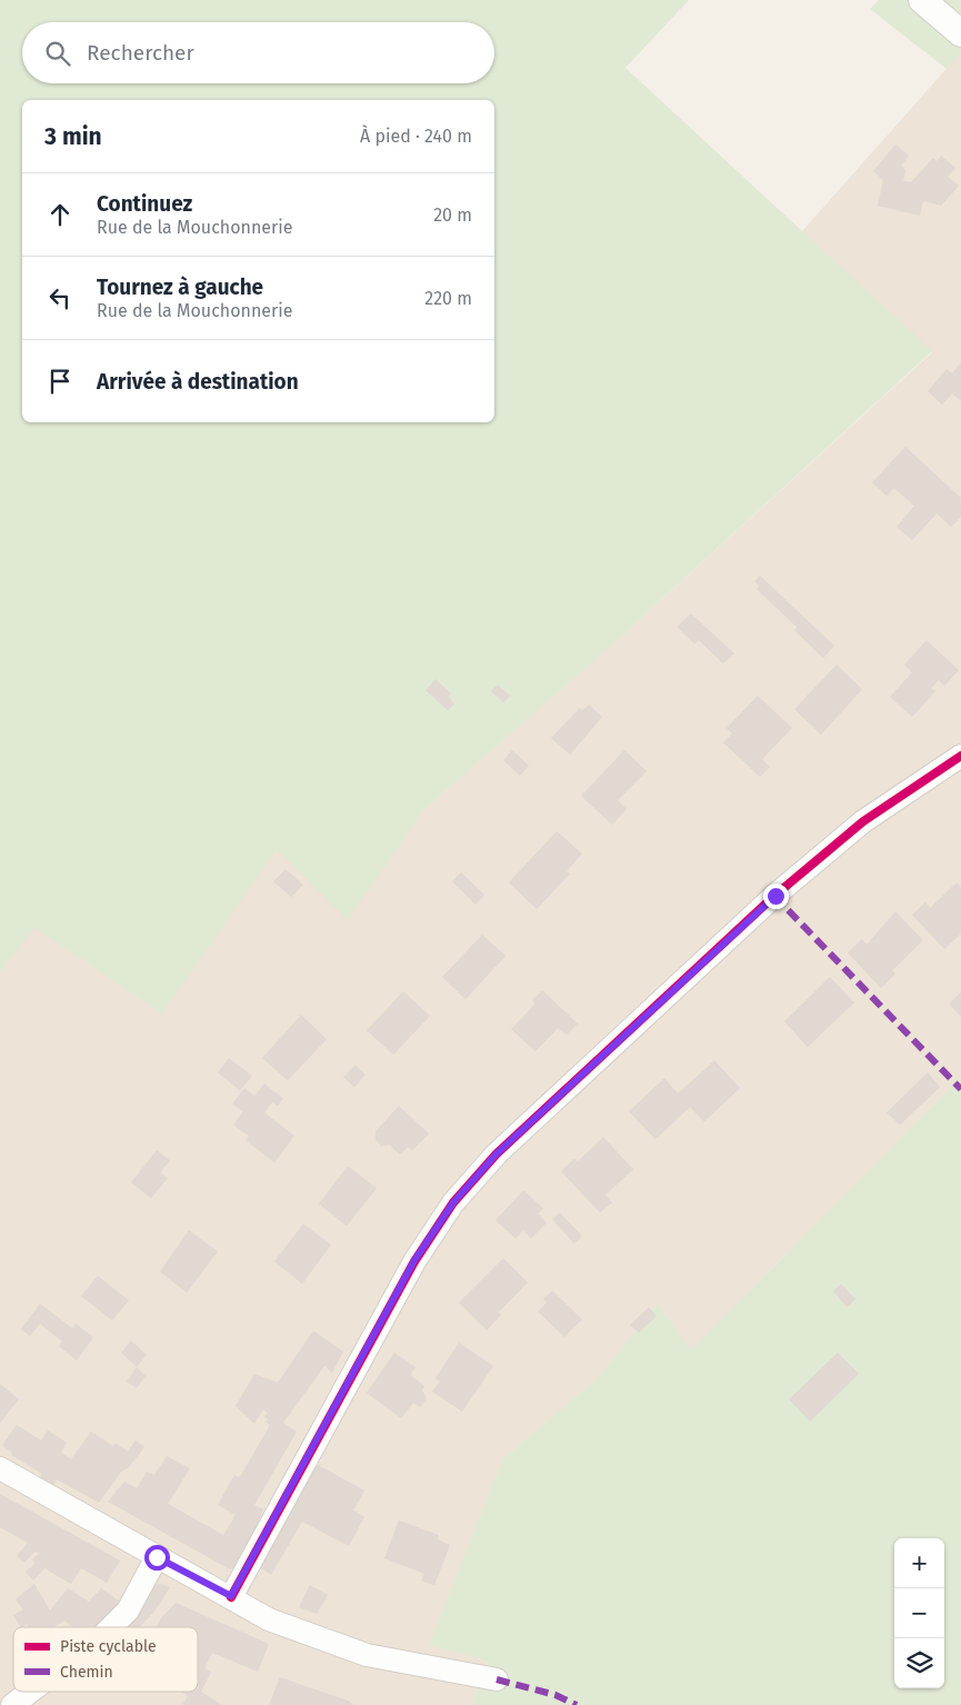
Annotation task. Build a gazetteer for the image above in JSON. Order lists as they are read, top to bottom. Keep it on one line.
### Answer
{"legend":["Piste cyclable","Chemin"],"page":{"search":"Rechercher","heading":["3 min","À pied · 240 m"],"list":[["Continuez","Rue de la Mouchonnerie","20 m"],["Tournez à gauche","Rue de la Mouchonnerie","220 m"],"Arrivée à destination"],"map_buttons":["+","−"]}}
